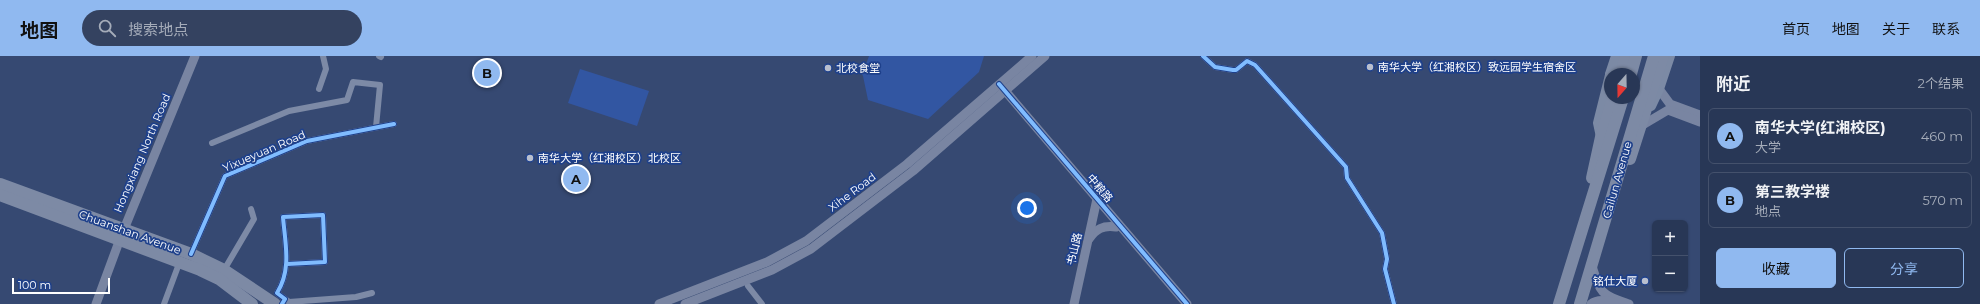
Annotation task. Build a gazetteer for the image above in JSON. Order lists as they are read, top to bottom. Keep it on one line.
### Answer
{"streets":{"highway":["Cailun Avenue","Chuanshan Avenue"],"main road":["Hongxiang North Road","中粮路","Xihe Road","书山路"],"street":["Yixueyuan Road"]},"crossings":[["Yixueyuan Road","Chuanshan Avenue"],["Hongxiang North Road","Chuanshan Avenue"],["中粮路","Xihe Road"],["中粮路","书山路"]],"places":["南华大学（红湘校区）致远园学生宿舍区","北校食堂","南华大学（红湘校区）北校区","铭仕大厦"],"scale_bar":"100 m","north":"bottom","page":{"header":"地图","search":"搜索地点","nav":["首页","地图","关于","联系"],"heading":["附近","2个结果"],"pins":["B","A"],"list":[{"mark":"A","name":"南华大学(红湘校区)","note":"大学","value":"460 m"},{"mark":"B","name":"第三教学楼","note":"地点","value":"570 m"}],"map_buttons":["+","−"],"buttons":["收藏","分享"],"scale":"100 m"}}
